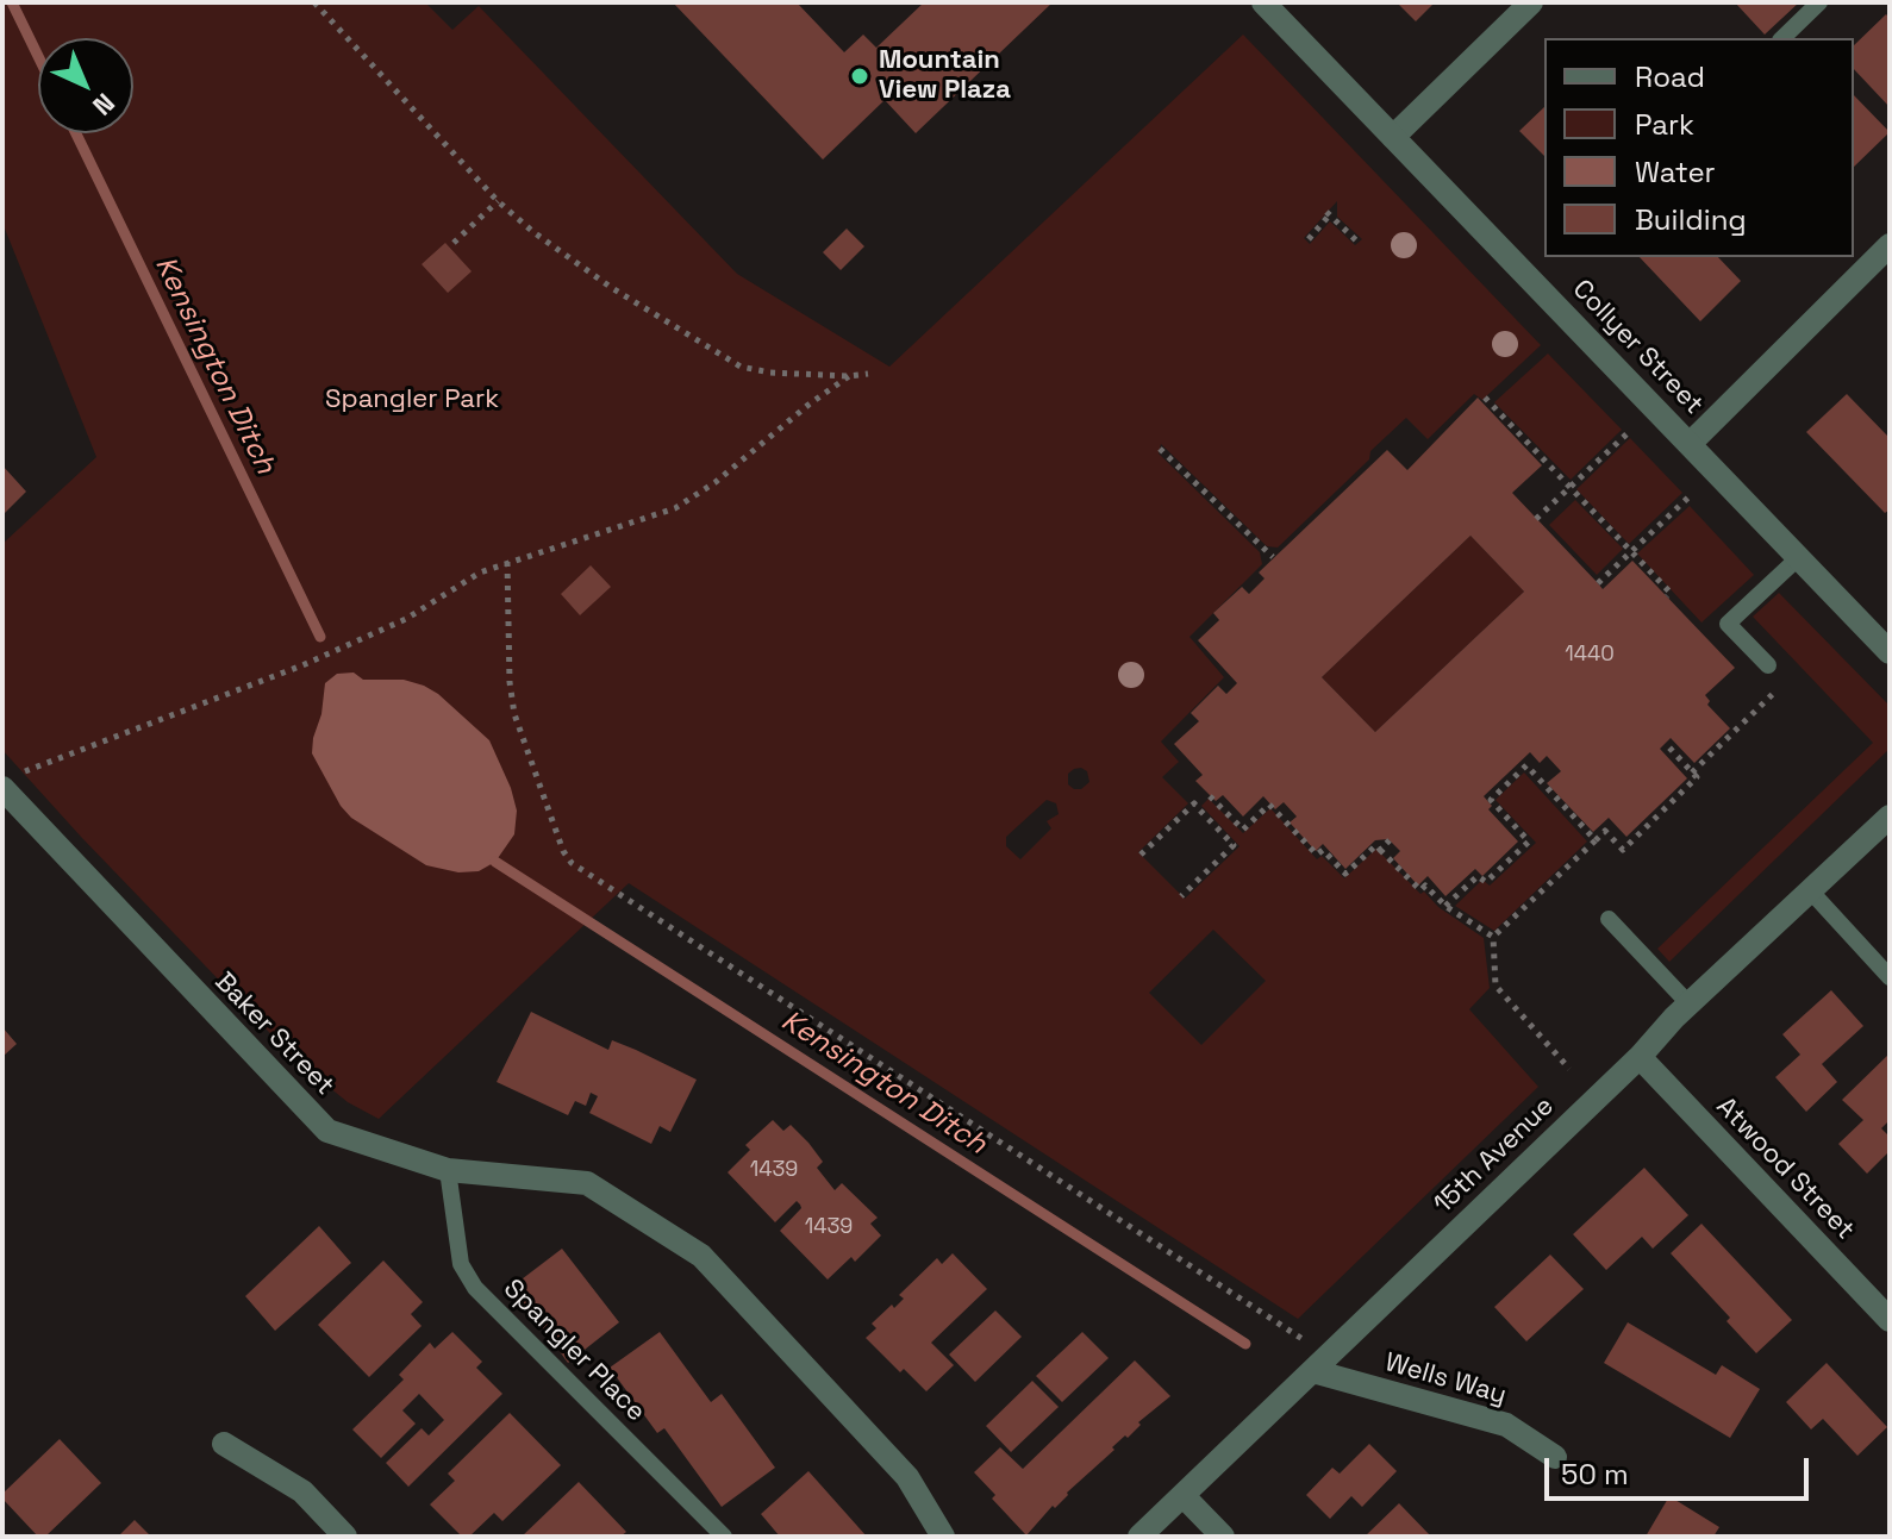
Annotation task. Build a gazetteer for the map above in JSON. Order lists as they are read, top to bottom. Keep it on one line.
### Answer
{"streets":{"street":["Collyer Street","Baker Street","15th Avenue","Atwood Street","Wells Way"],"lane":["Spangler Place"]},"crossings":[["Baker Street","Spangler Place"],["15th Avenue","Atwood Street"],["15th Avenue","Wells Way"]],"water":["Kensington Ditch"],"parks":["Spangler Park"],"places":["Mountain View Plaza"],"house_numbers":["1440","1439","1439"],"legend":["Road","Park","Water","Building"],"scale_bar":"50 m","north":"bottom right"}
